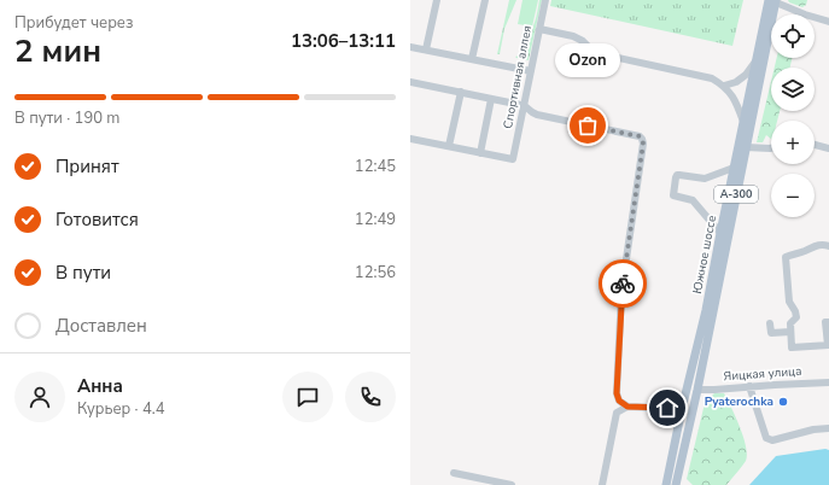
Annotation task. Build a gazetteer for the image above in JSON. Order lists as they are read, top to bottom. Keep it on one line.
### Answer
{"streets":{"main road":["А-300","Южное шоссе"],"street":["Спортивная аллея","Яицкая улица"]},"crossings":[["Южное шоссе","Яицкая улица"]],"places":["Ozon","Pyaterochka"],"page":{"heading":["2 мин","Прибудет через","13:06–13:11"],"panel":["Анна","Курьер · 4.4"],"map_buttons":["+","−"],"bubble":"Ozon","bar":"В пути · 190 m","list":[["Принят","12:45"],["Готовится","12:49"],["В пути","12:56"],"Доставлен"]}}
